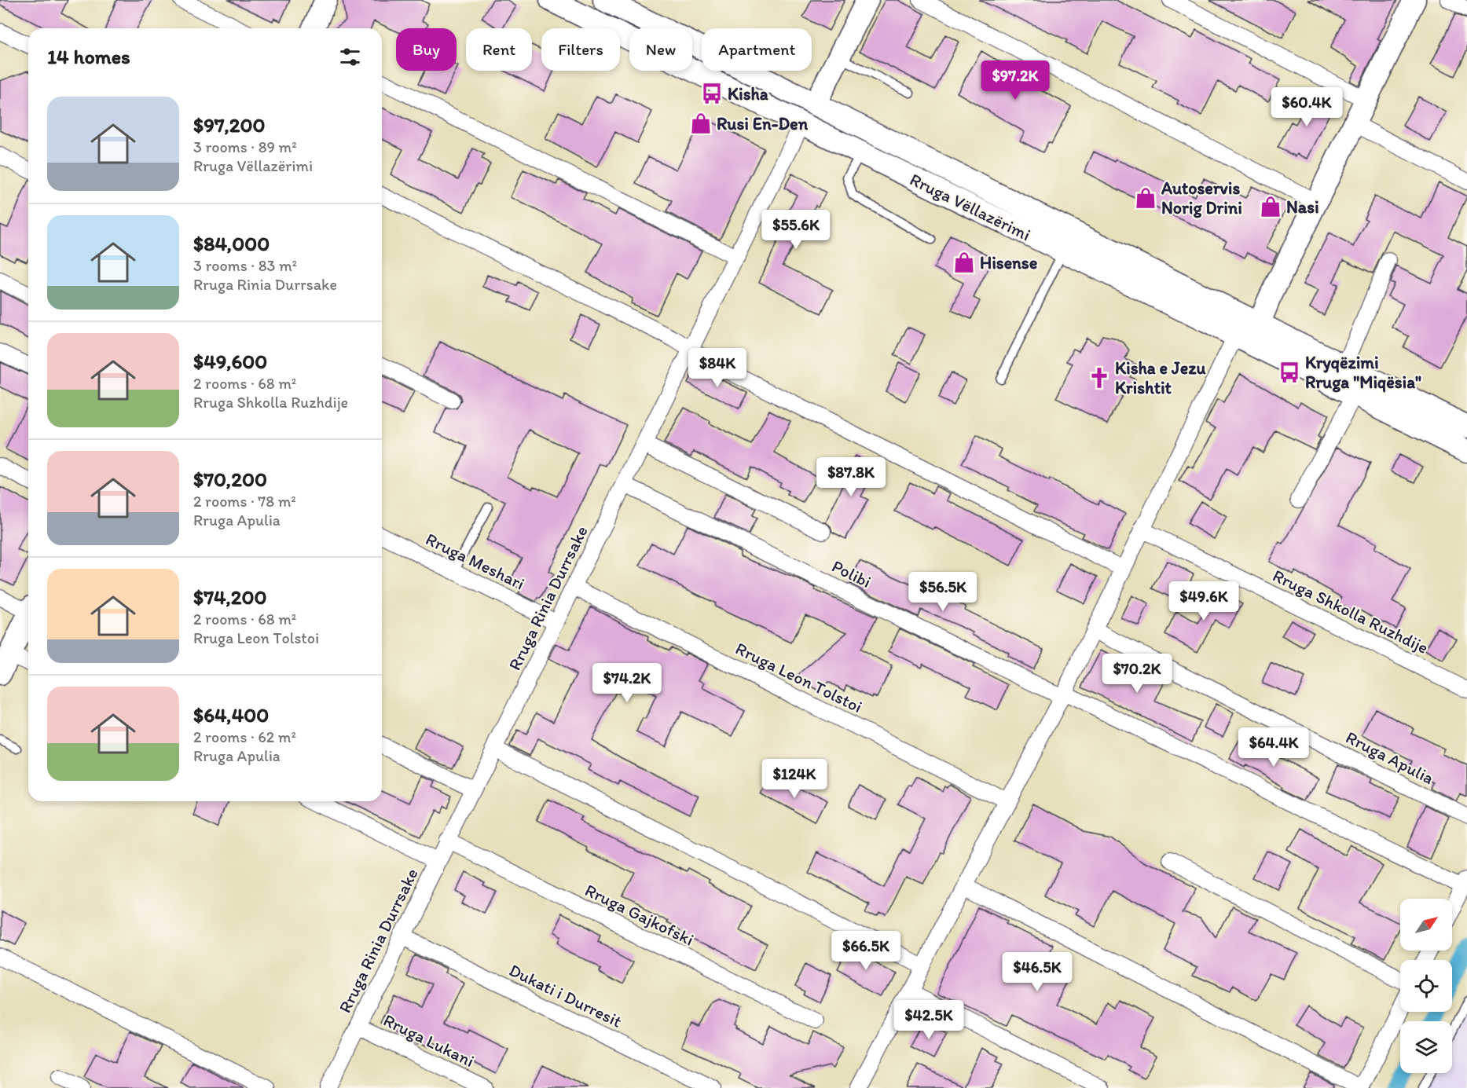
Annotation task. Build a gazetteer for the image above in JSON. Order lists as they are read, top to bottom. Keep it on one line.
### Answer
{"streets":{"main road":["Rruga Vëllazërimi"],"street":["Rruga Meshari","Polibi","Rruga Rinia Durrsake","Rruga Shkolla Ruzhdije","Rruga Leon Tolstoi","Rruga Apulia","Rruga Gajkofski","Dukati i Durresit","Rruga Lukani"]},"crossings":[["Rruga Vëllazërimi","Rruga Rinia Durrsake"],["Rruga Meshari","Rruga Rinia Durrsake"],["Polibi","Rruga Rinia Durrsake"],["Rruga Rinia Durrsake","Rruga Leon Tolstoi"],["Rruga Rinia Durrsake","Rruga Gajkofski"],["Rruga Rinia Durrsake","Dukati i Durresit"],["Rruga Rinia Durrsake","Rruga Lukani"]],"places":{"bus stop":["Kisha","Kryqëzimi Rruga \"Miqësia\""],"shop":["Rusi En-Den","Autoservis Norig Drini","Nasi","Hisense"],"church":["Kisha e Jezu Krishtit"]},"north":"top right","page":{"chip":["Buy","Rent","Filters","New","Apartment"],"heading":"14 homes","price":["$97.2K","$60.4K","$55.6K","$84K","$87.8K","$56.5K","$49.6K","$70.2K","$74.2K","$64.4K","$124K","$66.5K","$46.5K","$42.5K"],"list":[{"name":"$97,200","note":"3 rooms · 89 m² · Rruga Vëllazërimi"},{"name":"$84,000","note":"3 rooms · 83 m² · Rruga Rinia Durrsake"},{"name":"$49,600","note":"2 rooms · 68 m² · Rruga Shkolla Ruzhdije"},{"name":"$70,200","note":"2 rooms · 78 m² · Rruga Apulia"},{"name":"$74,200","note":"2 rooms · 68 m² · Rruga Leon Tolstoi"},{"name":"$64,400","note":"2 rooms · 62 m² · Rruga Apulia"}]}}
